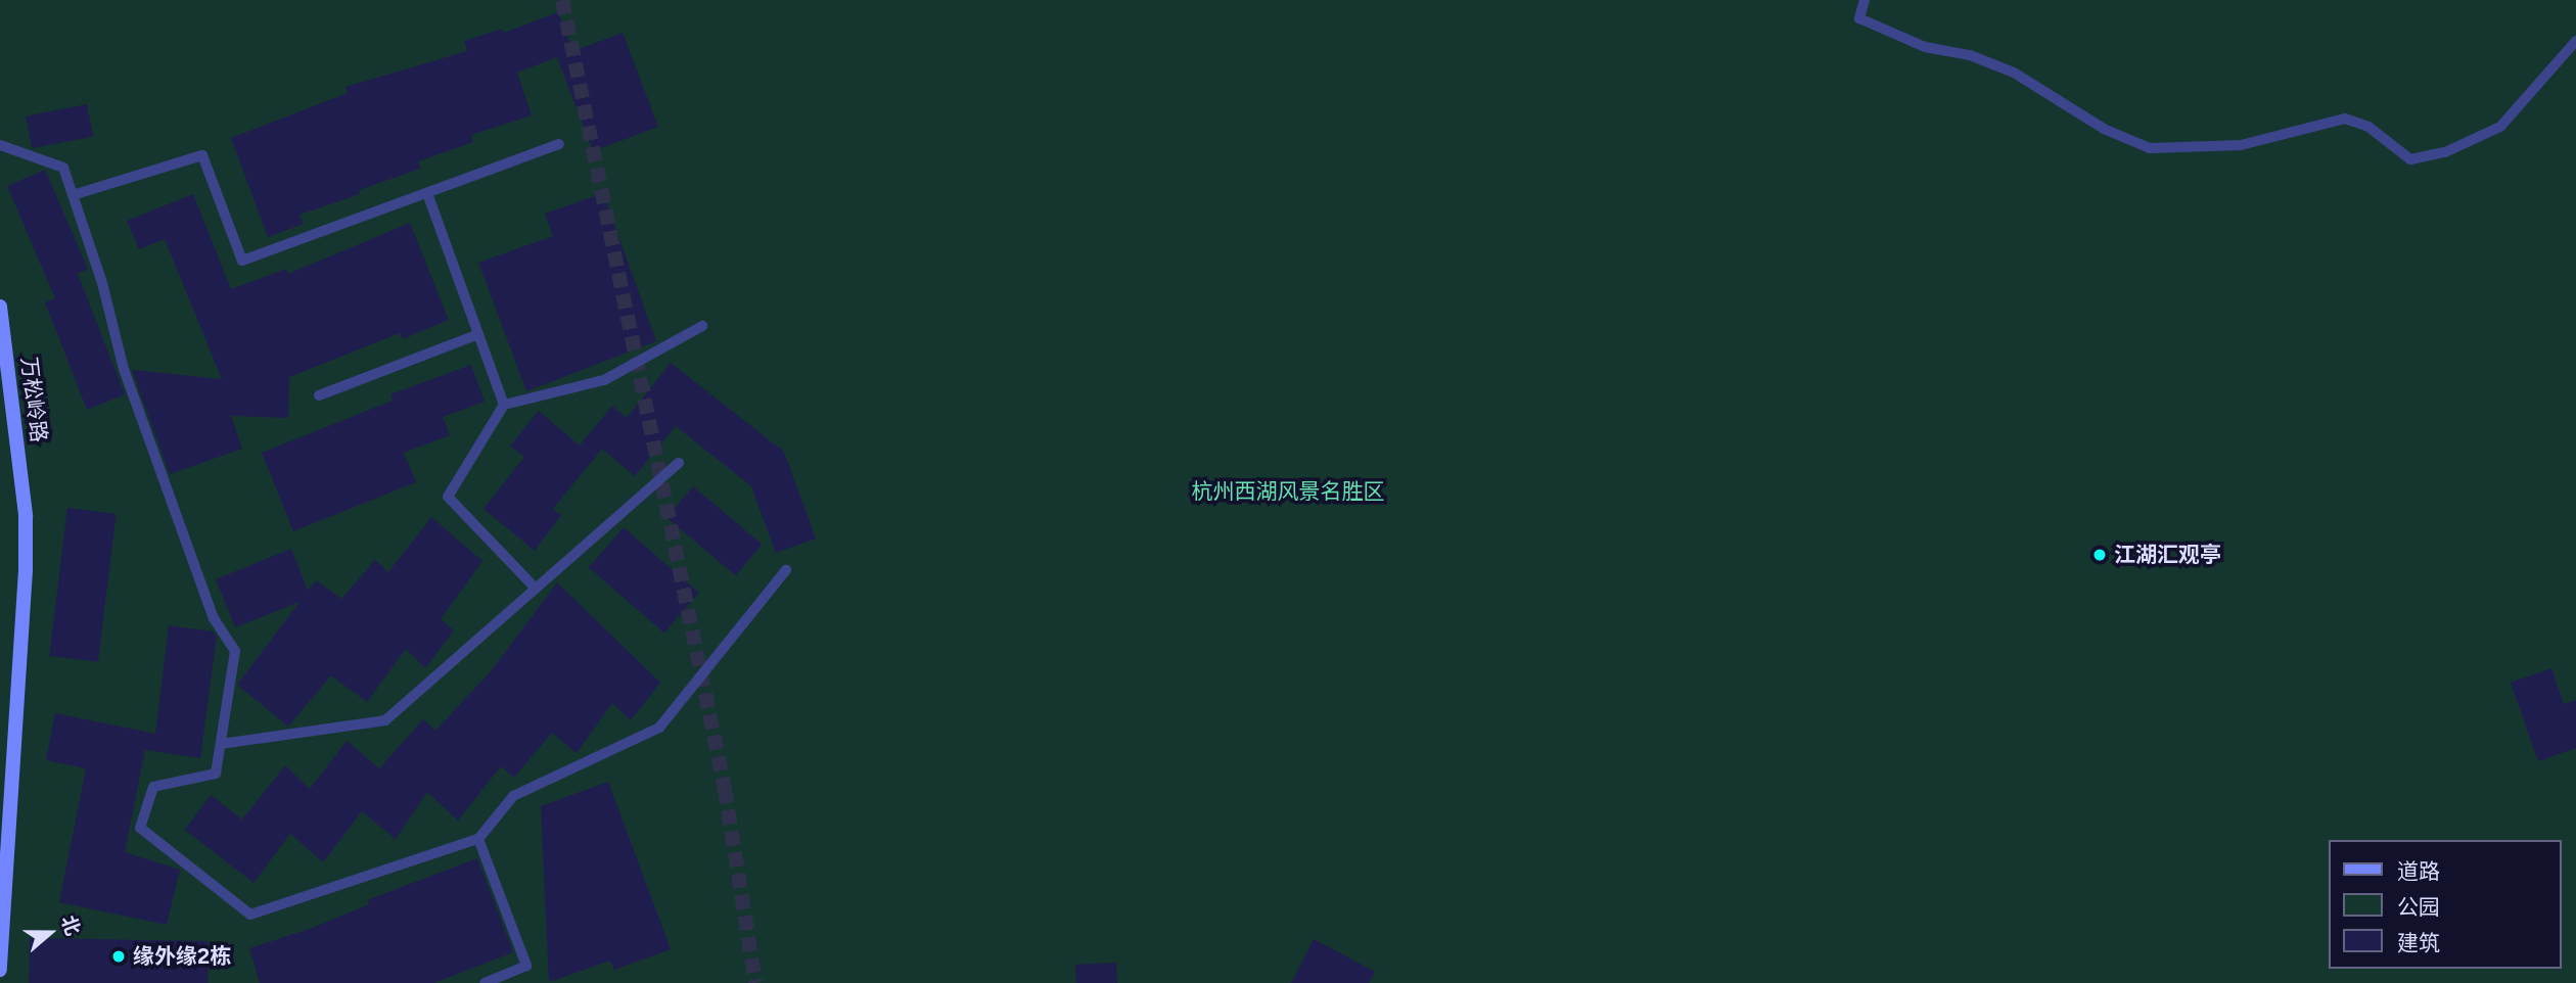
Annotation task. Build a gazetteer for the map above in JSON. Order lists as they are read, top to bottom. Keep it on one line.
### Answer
{"streets":{"street":["万松岭路"]},"parks":["杭州西湖风景名胜区"],"places":["江湖汇观亭","缘外缘2栋"],"legend":["道路","公园","建筑"],"north":"right"}
